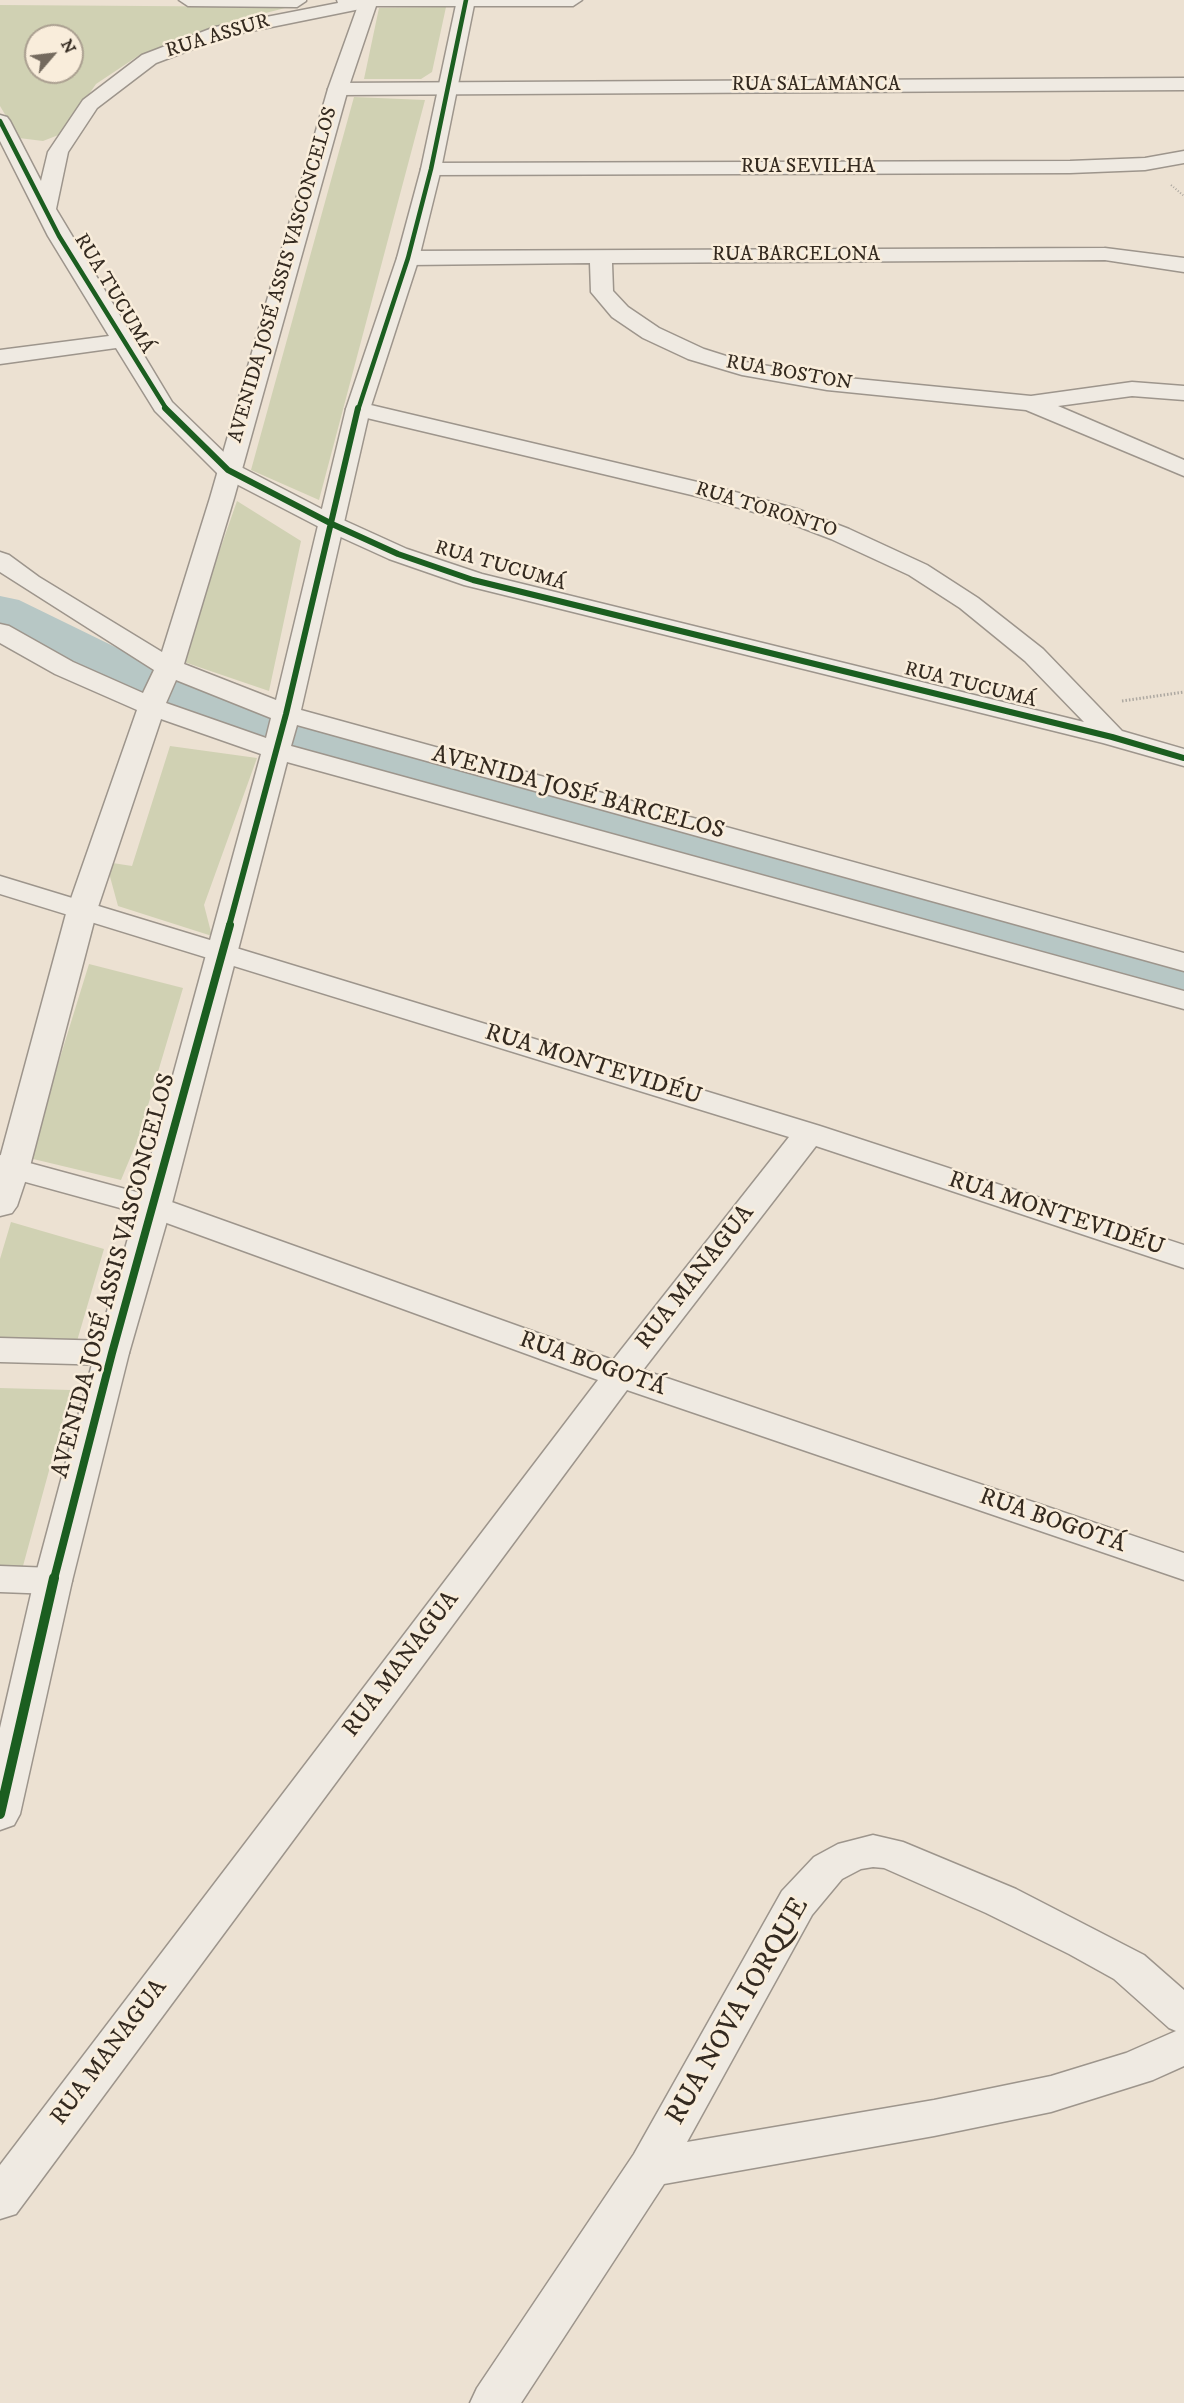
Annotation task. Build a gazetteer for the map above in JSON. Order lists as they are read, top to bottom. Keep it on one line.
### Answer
{"streets":{"street":["RUA ASSUR","RUA SALAMANCA","RUA SEVILHA","RUA BARCELONA","AVENIDA JOSÉ ASSIS VASCONCELOS","RUA TUCUMÁ","RUA BOSTON","RUA TORONTO","AVENIDA JOSÉ BARCELOS","RUA MONTEVIDÉU","RUA MANAGUA","RUA BOGOTÁ","RUA NOVA IORQUE"]},"crossings":[["RUA ASSUR","AVENIDA JOSÉ ASSIS VASCONCELOS"],["RUA ASSUR","RUA TUCUMÁ"],["RUA SALAMANCA","AVENIDA JOSÉ ASSIS VASCONCELOS"],["RUA SEVILHA","AVENIDA JOSÉ ASSIS VASCONCELOS"],["RUA BARCELONA","AVENIDA JOSÉ ASSIS VASCONCELOS"],["RUA BARCELONA","RUA BOSTON"],["AVENIDA JOSÉ ASSIS VASCONCELOS","RUA TUCUMÁ"],["AVENIDA JOSÉ ASSIS VASCONCELOS","RUA TORONTO"],["AVENIDA JOSÉ ASSIS VASCONCELOS","AVENIDA JOSÉ BARCELOS"],["AVENIDA JOSÉ ASSIS VASCONCELOS","RUA MONTEVIDÉU"],["AVENIDA JOSÉ ASSIS VASCONCELOS","RUA BOGOTÁ"],["RUA TUCUMÁ","RUA TORONTO"],["RUA MONTEVIDÉU","RUA MANAGUA"],["RUA MANAGUA","RUA BOGOTÁ"]],"north":"top right"}
